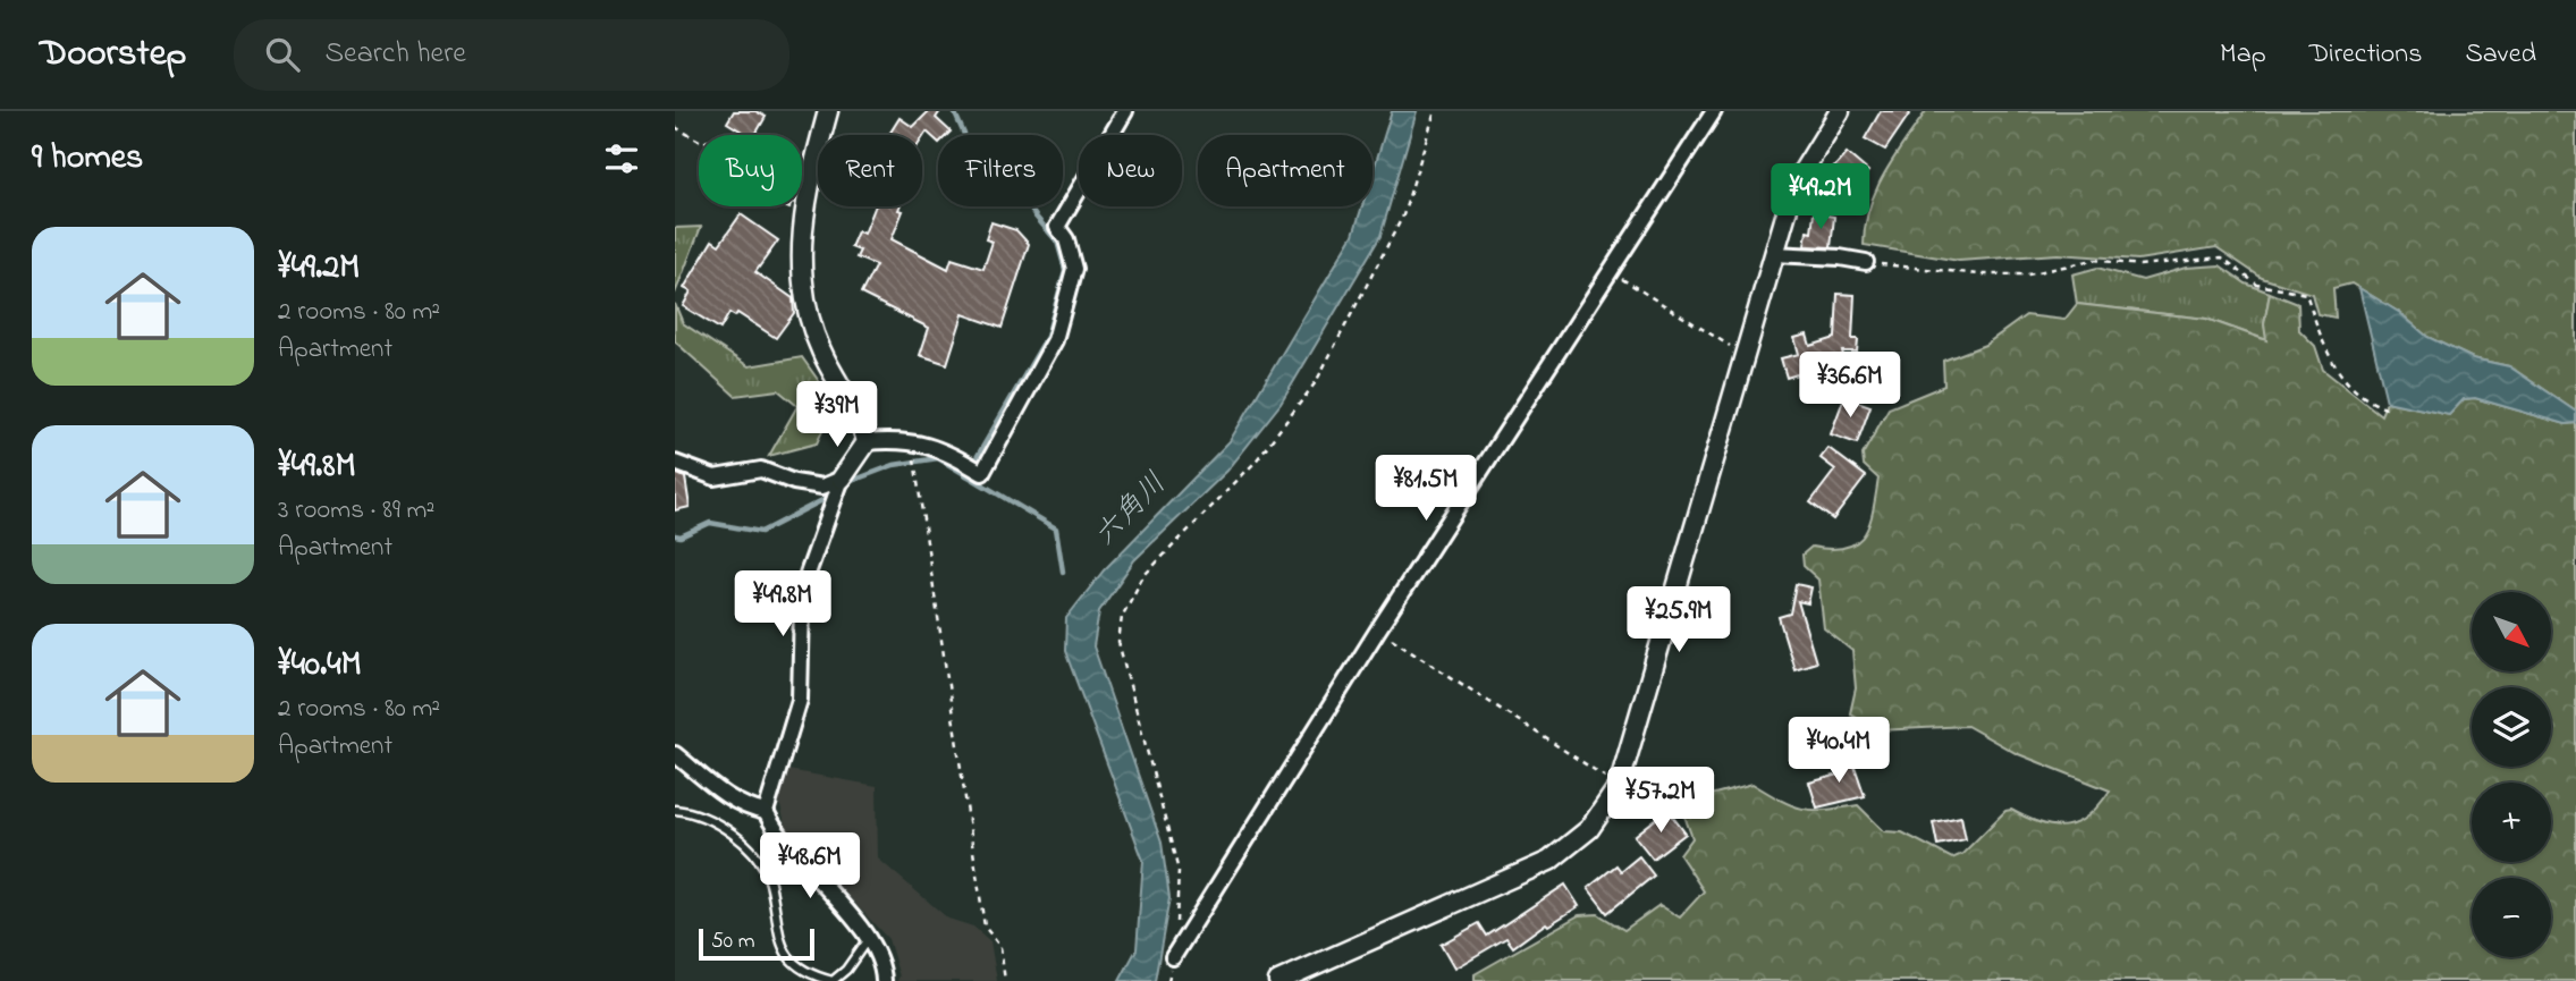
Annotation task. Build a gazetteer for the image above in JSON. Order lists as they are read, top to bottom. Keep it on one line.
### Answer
{"water":["六角川"],"scale_bar":"50 m","north":"bottom right","page":{"header":"Doorstep","search":"Search here","nav":["Map","Directions","Saved"],"heading":"9 homes","chip":["Buy","Rent","Filters","New","Apartment"],"price":["¥49.2M","¥36.6M","¥39M","¥81.5M","¥49.8M","¥25.9M","¥40.4M","¥57.2M","¥48.6M"],"list":[{"name":"¥49.2M","note":"2 rooms · 80 m² · Apartment"},{"name":"¥49.8M","note":"3 rooms · 89 m² · Apartment"},{"name":"¥40.4M","note":"2 rooms · 80 m² · Apartment"}],"map_buttons":["+","−"],"scale":"50 m"}}
